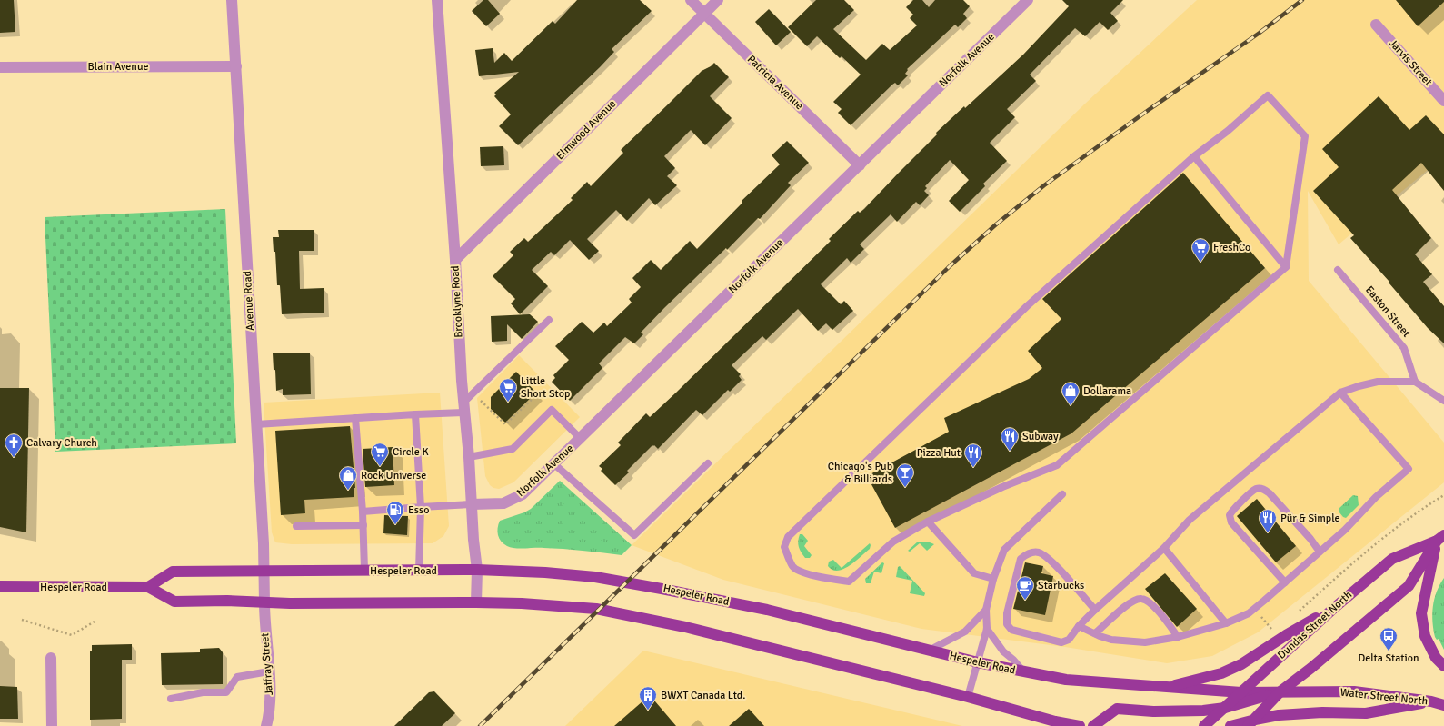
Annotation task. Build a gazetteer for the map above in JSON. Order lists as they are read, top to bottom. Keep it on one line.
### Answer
{"streets":{"main road":["Hespeler Road","Dundas Street North","Water Street North"],"street":["Norfolk Avenue","Jarvis Street","Blain Avenue","Patricia Avenue","Elmwood Avenue","Avenue Road","Brooklyne Road","Jaffray Street"],"lane":["Easton Street"]},"crossings":[["Norfolk Avenue","Patricia Avenue"],["Norfolk Avenue","Brooklyne Road"],["Blain Avenue","Avenue Road"],["Patricia Avenue","Elmwood Avenue"],["Elmwood Avenue","Brooklyne Road"],["Avenue Road","Hespeler Road"],["Avenue Road","Jaffray Street"],["Brooklyne Road","Hespeler Road"],["Hespeler Road","Dundas Street North"],["Hespeler Road","Jaffray Street"],["Hespeler Road","Water Street North"],["Dundas Street North","Water Street North"]],"places":{"supermarket":["FreshCo","Little Short Stop","Circle K"],"shop":["Dollarama","Rock Universe"],"restaurant":["Subway","Pizza Hut","Pür & Simple"],"church":["Calvary Church"],"bar":["Chicago's Pub & Billiards"],"fuel station":["Esso"],"cafe":["Starbucks"],"bus stop":["Delta Station"],"building":["BWXT Canada Ltd."]}}
